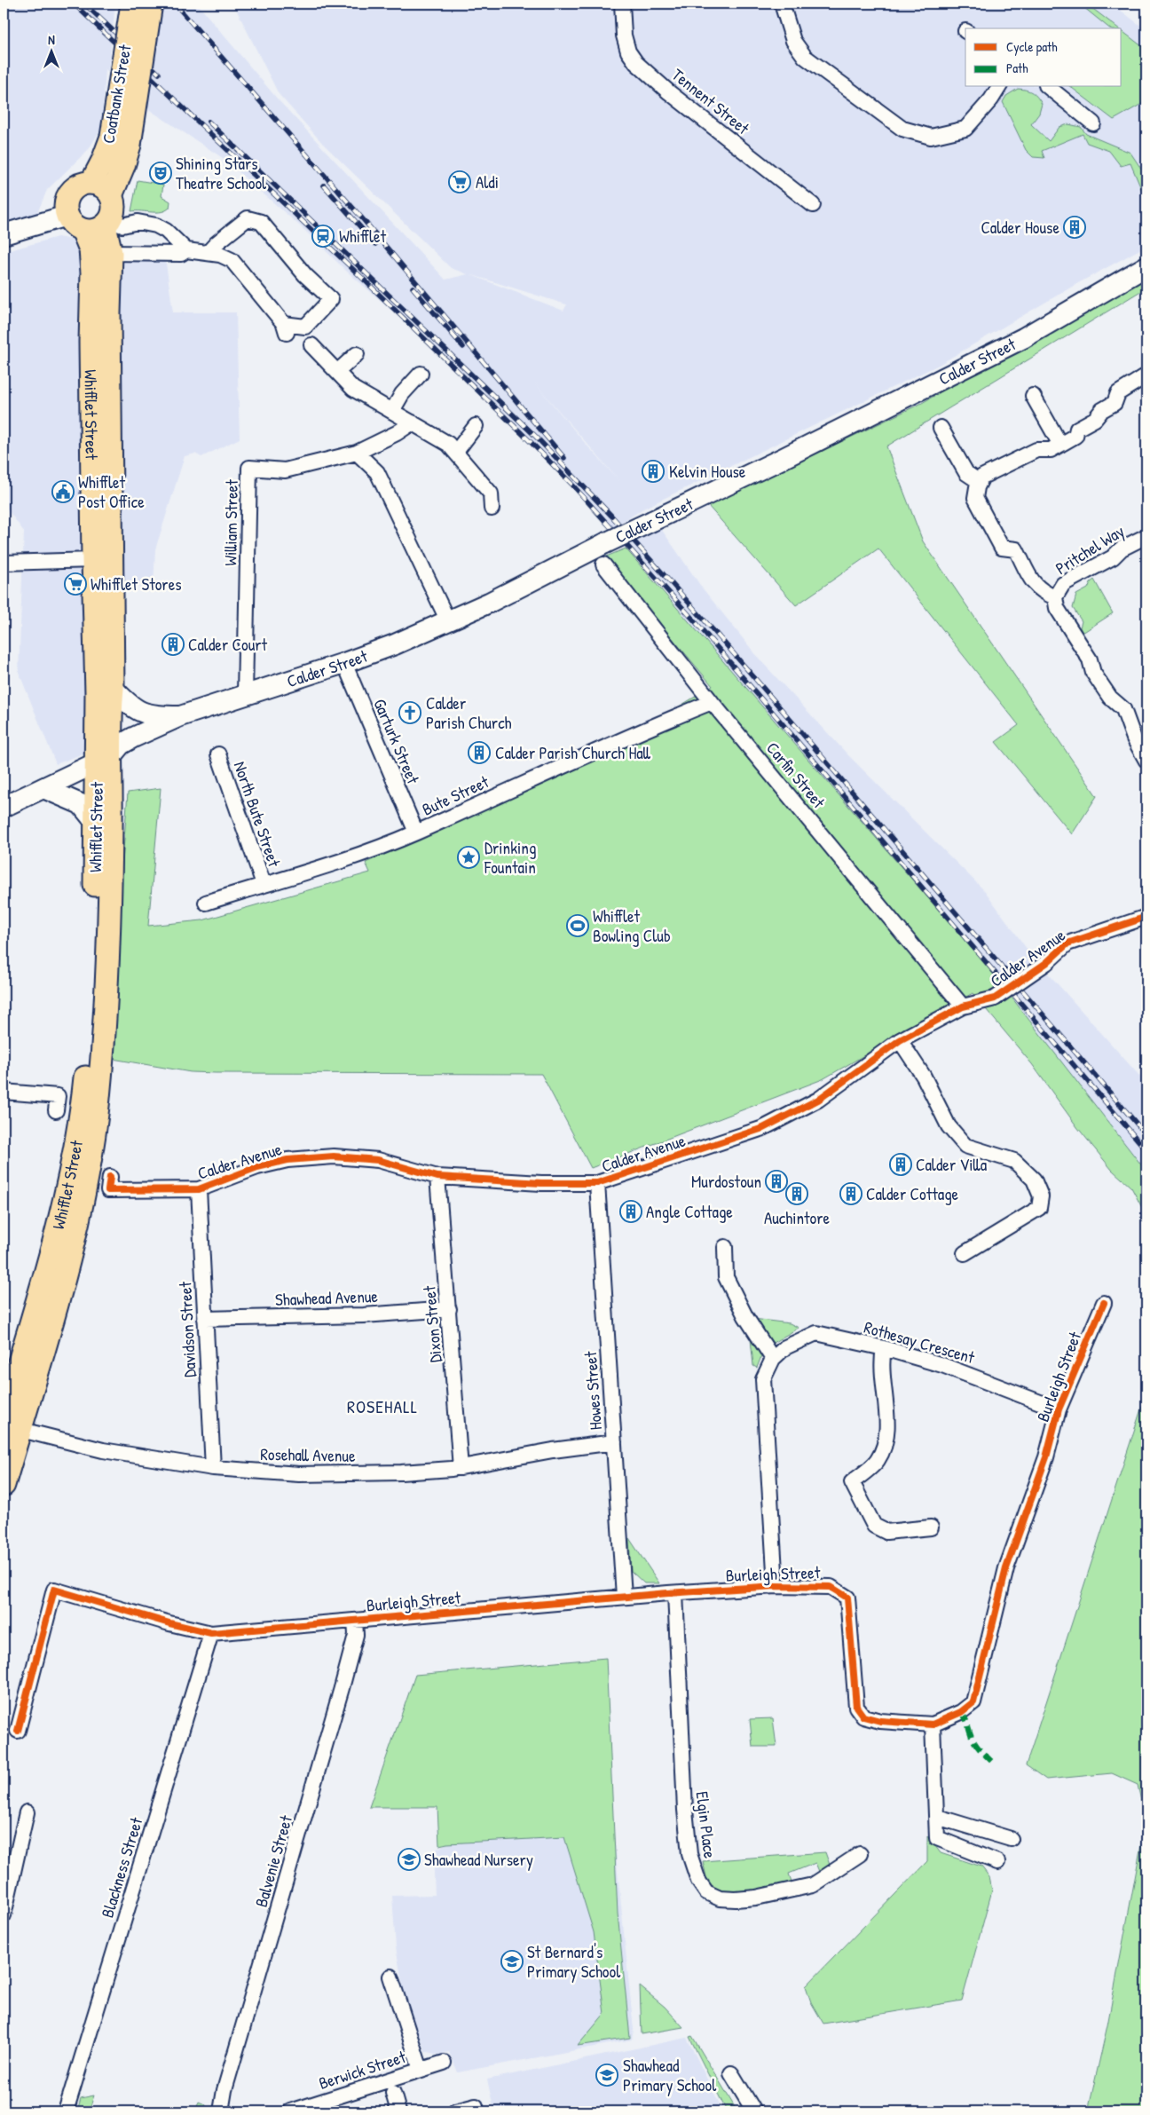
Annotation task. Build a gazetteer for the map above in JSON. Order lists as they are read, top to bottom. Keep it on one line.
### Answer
{"streets":{"main road":["Coatbank Street","Calder Street","Whifflet Street"],"street":["Tennent Street","William Street","Pritchel Way","Garturk Street","Carfin Street","Bute Street","North Bute Street","Calder Avenue","Shawhead Avenue","Dixon Street","Davidson Street","Rothesay Crescent","Burleigh Street","Howes Street","Rosehall Avenue","Elgin Place","Balvenie Street","Blackness Street","Berwick Street"]},"crossings":[["Coatbank Street","Whifflet Street"],["Calder Street","Whifflet Street"],["Calder Street","William Street"],["Calder Street","Garturk Street"],["Whifflet Street","Rosehall Avenue"],["Garturk Street","Bute Street"],["Carfin Street","Bute Street"],["Carfin Street","Calder Avenue"],["Bute Street","North Bute Street"],["Calder Avenue","Dixon Street"],["Calder Avenue","Davidson Street"],["Calder Avenue","Howes Street"],["Shawhead Avenue","Dixon Street"],["Shawhead Avenue","Davidson Street"],["Dixon Street","Rosehall Avenue"],["Davidson Street","Rosehall Avenue"],["Rothesay Crescent","Burleigh Street"],["Burleigh Street","Howes Street"],["Burleigh Street","Elgin Place"],["Burleigh Street","Balvenie Street"],["Burleigh Street","Blackness Street"],["Howes Street","Rosehall Avenue"]],"districts":["ROSEHALL"],"places":{"theatre":["Shining Stars Theatre School"],"supermarket":["Aldi","Whifflet Stores"],"building":["Calder House","Kelvin House","Calder Court","Calder Parish Church Hall","Calder Villa","Murdostoun","Auchintore","Calder Cottage","Angle Cottage"],"station":["Whifflet"],"public building":["Whifflet Post Office"],"church":["Calder Parish Church"],"place":["Drinking Fountain"],"sports":["Whifflet Bowling Club"],"school or university":["Shawhead Nursery","St Bernard's Primary School","Shawhead Primary School"]},"legend":["Cycle path","Path"],"north":"top"}
